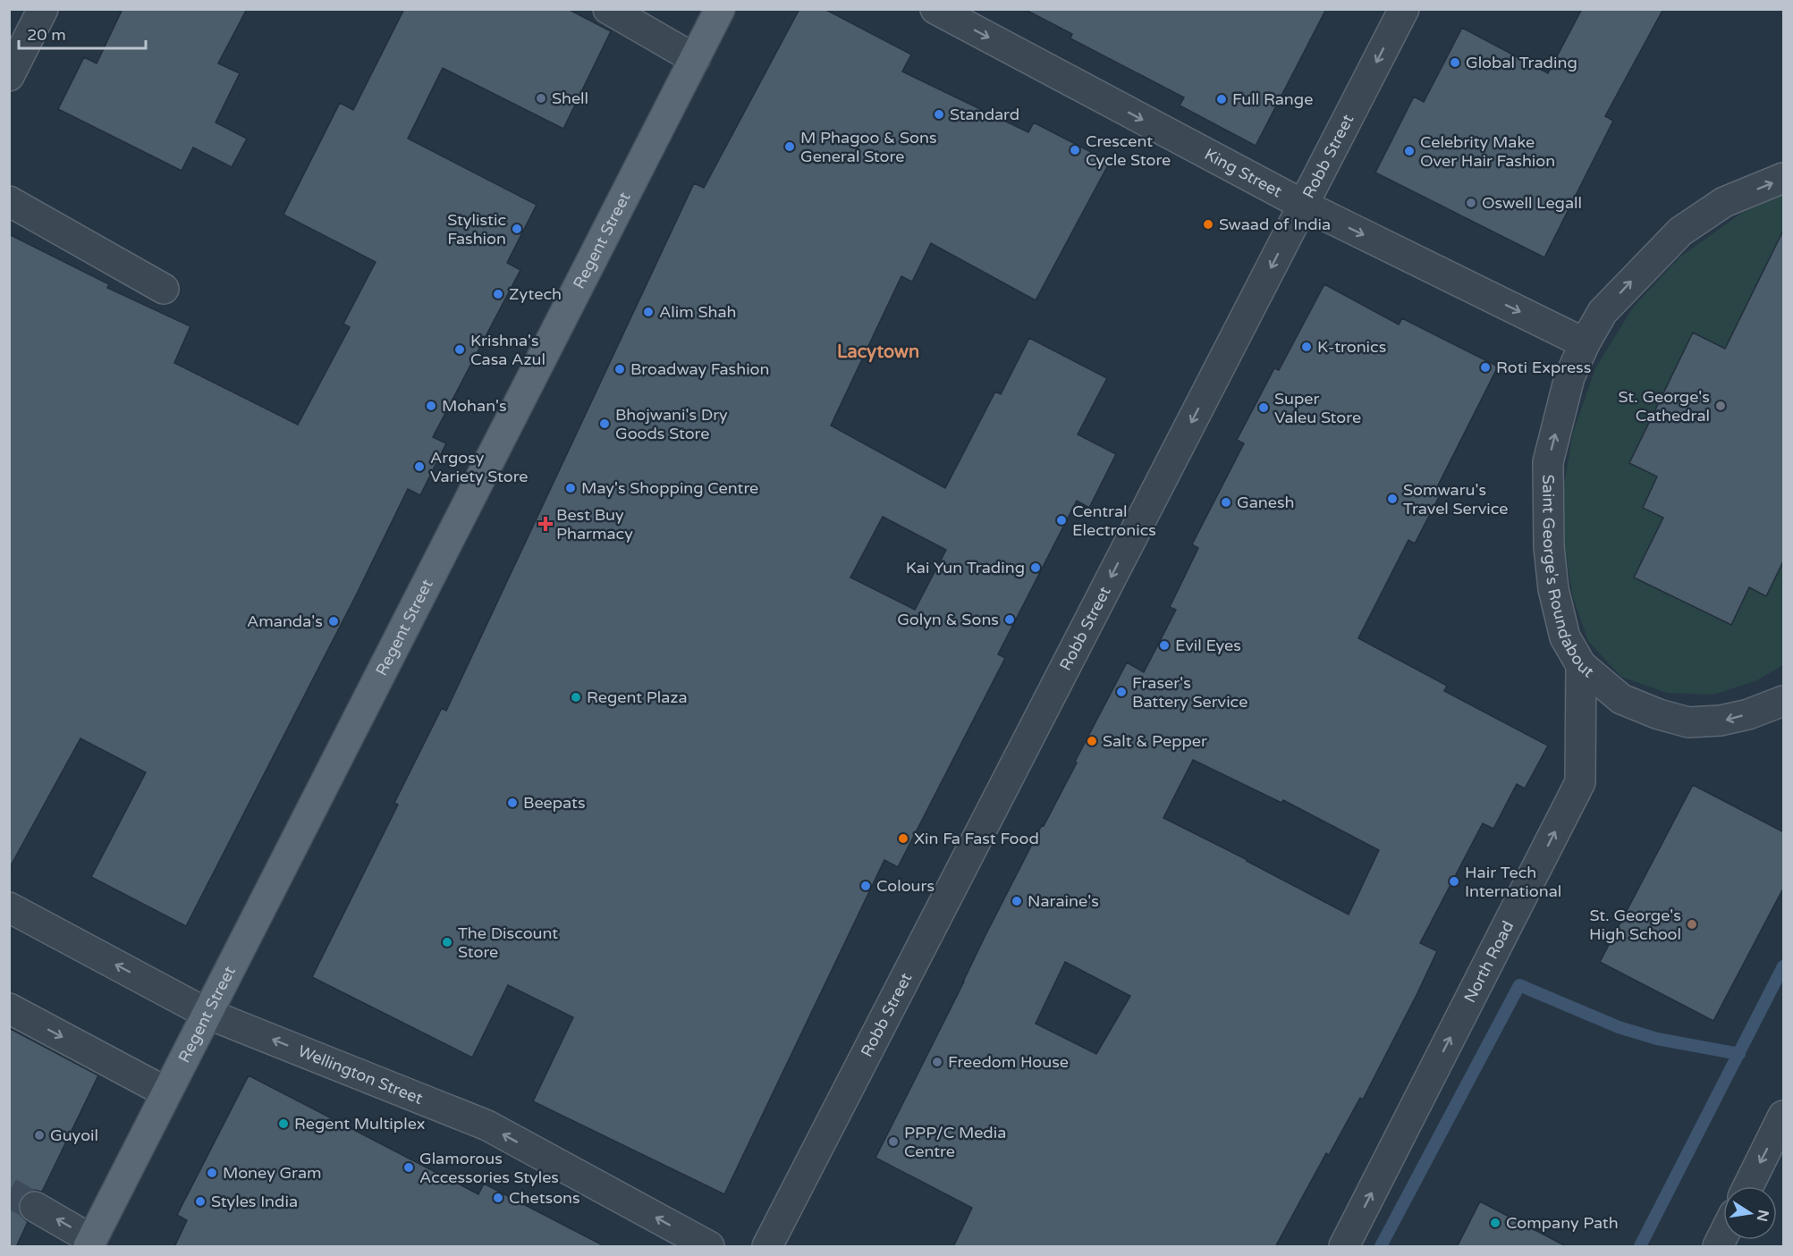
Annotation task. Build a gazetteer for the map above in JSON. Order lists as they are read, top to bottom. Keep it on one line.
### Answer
{"streets":{"main road":["Regent Street"],"street":["Robb Street","King Street","Saint George's Roundabout","North Road","Wellington Street"]},"crossings":[["Robb Street","King Street"],["King Street","Saint George's Roundabout"],["Regent Street","Wellington Street"],["Saint George's Roundabout","North Road"]],"one_way":["Robb Street","King Street","North Road"],"districts":["Lacytown"],"places":{"other":["Global Trading","Shell","Full Range","Standard","M Phagoo & Sons General Store","Crescent Cycle Store","Celebrity Make Over Hair Fashion","Oswell Legall","Swaad of India","Stylistic Fashion","Zytech","Alim Shah","K-tronics","Krishna's Casa Azul","Roti Express","Broadway Fashion","Mohan's","St. George's Cathedral","Super Valeu Store","Bhojwani's Dry Goods Store","Argosy Variety Store","May's Shopping Centre","Somwaru's Travel Service","Ganesh","Central Electronics","Kai Yun Trading","Golyn & Sons","Amanda's","Evil Eyes","Fraser's Battery Service","Regent Plaza","Salt & Pepper","Beepats","Xin Fa Fast Food","Hair Tech International","Colours","Naraine's","St. George's High School","The Discount Store","Freedom House","Regent Multiplex","Guyoil","PPP/C Media Centre","Glamorous Accessories Styles","Money Gram","Chetsons","Styles India","Company Path"],"health":["Best Buy Pharmacy"]},"scale_bar":"20 m","north":"right"}
